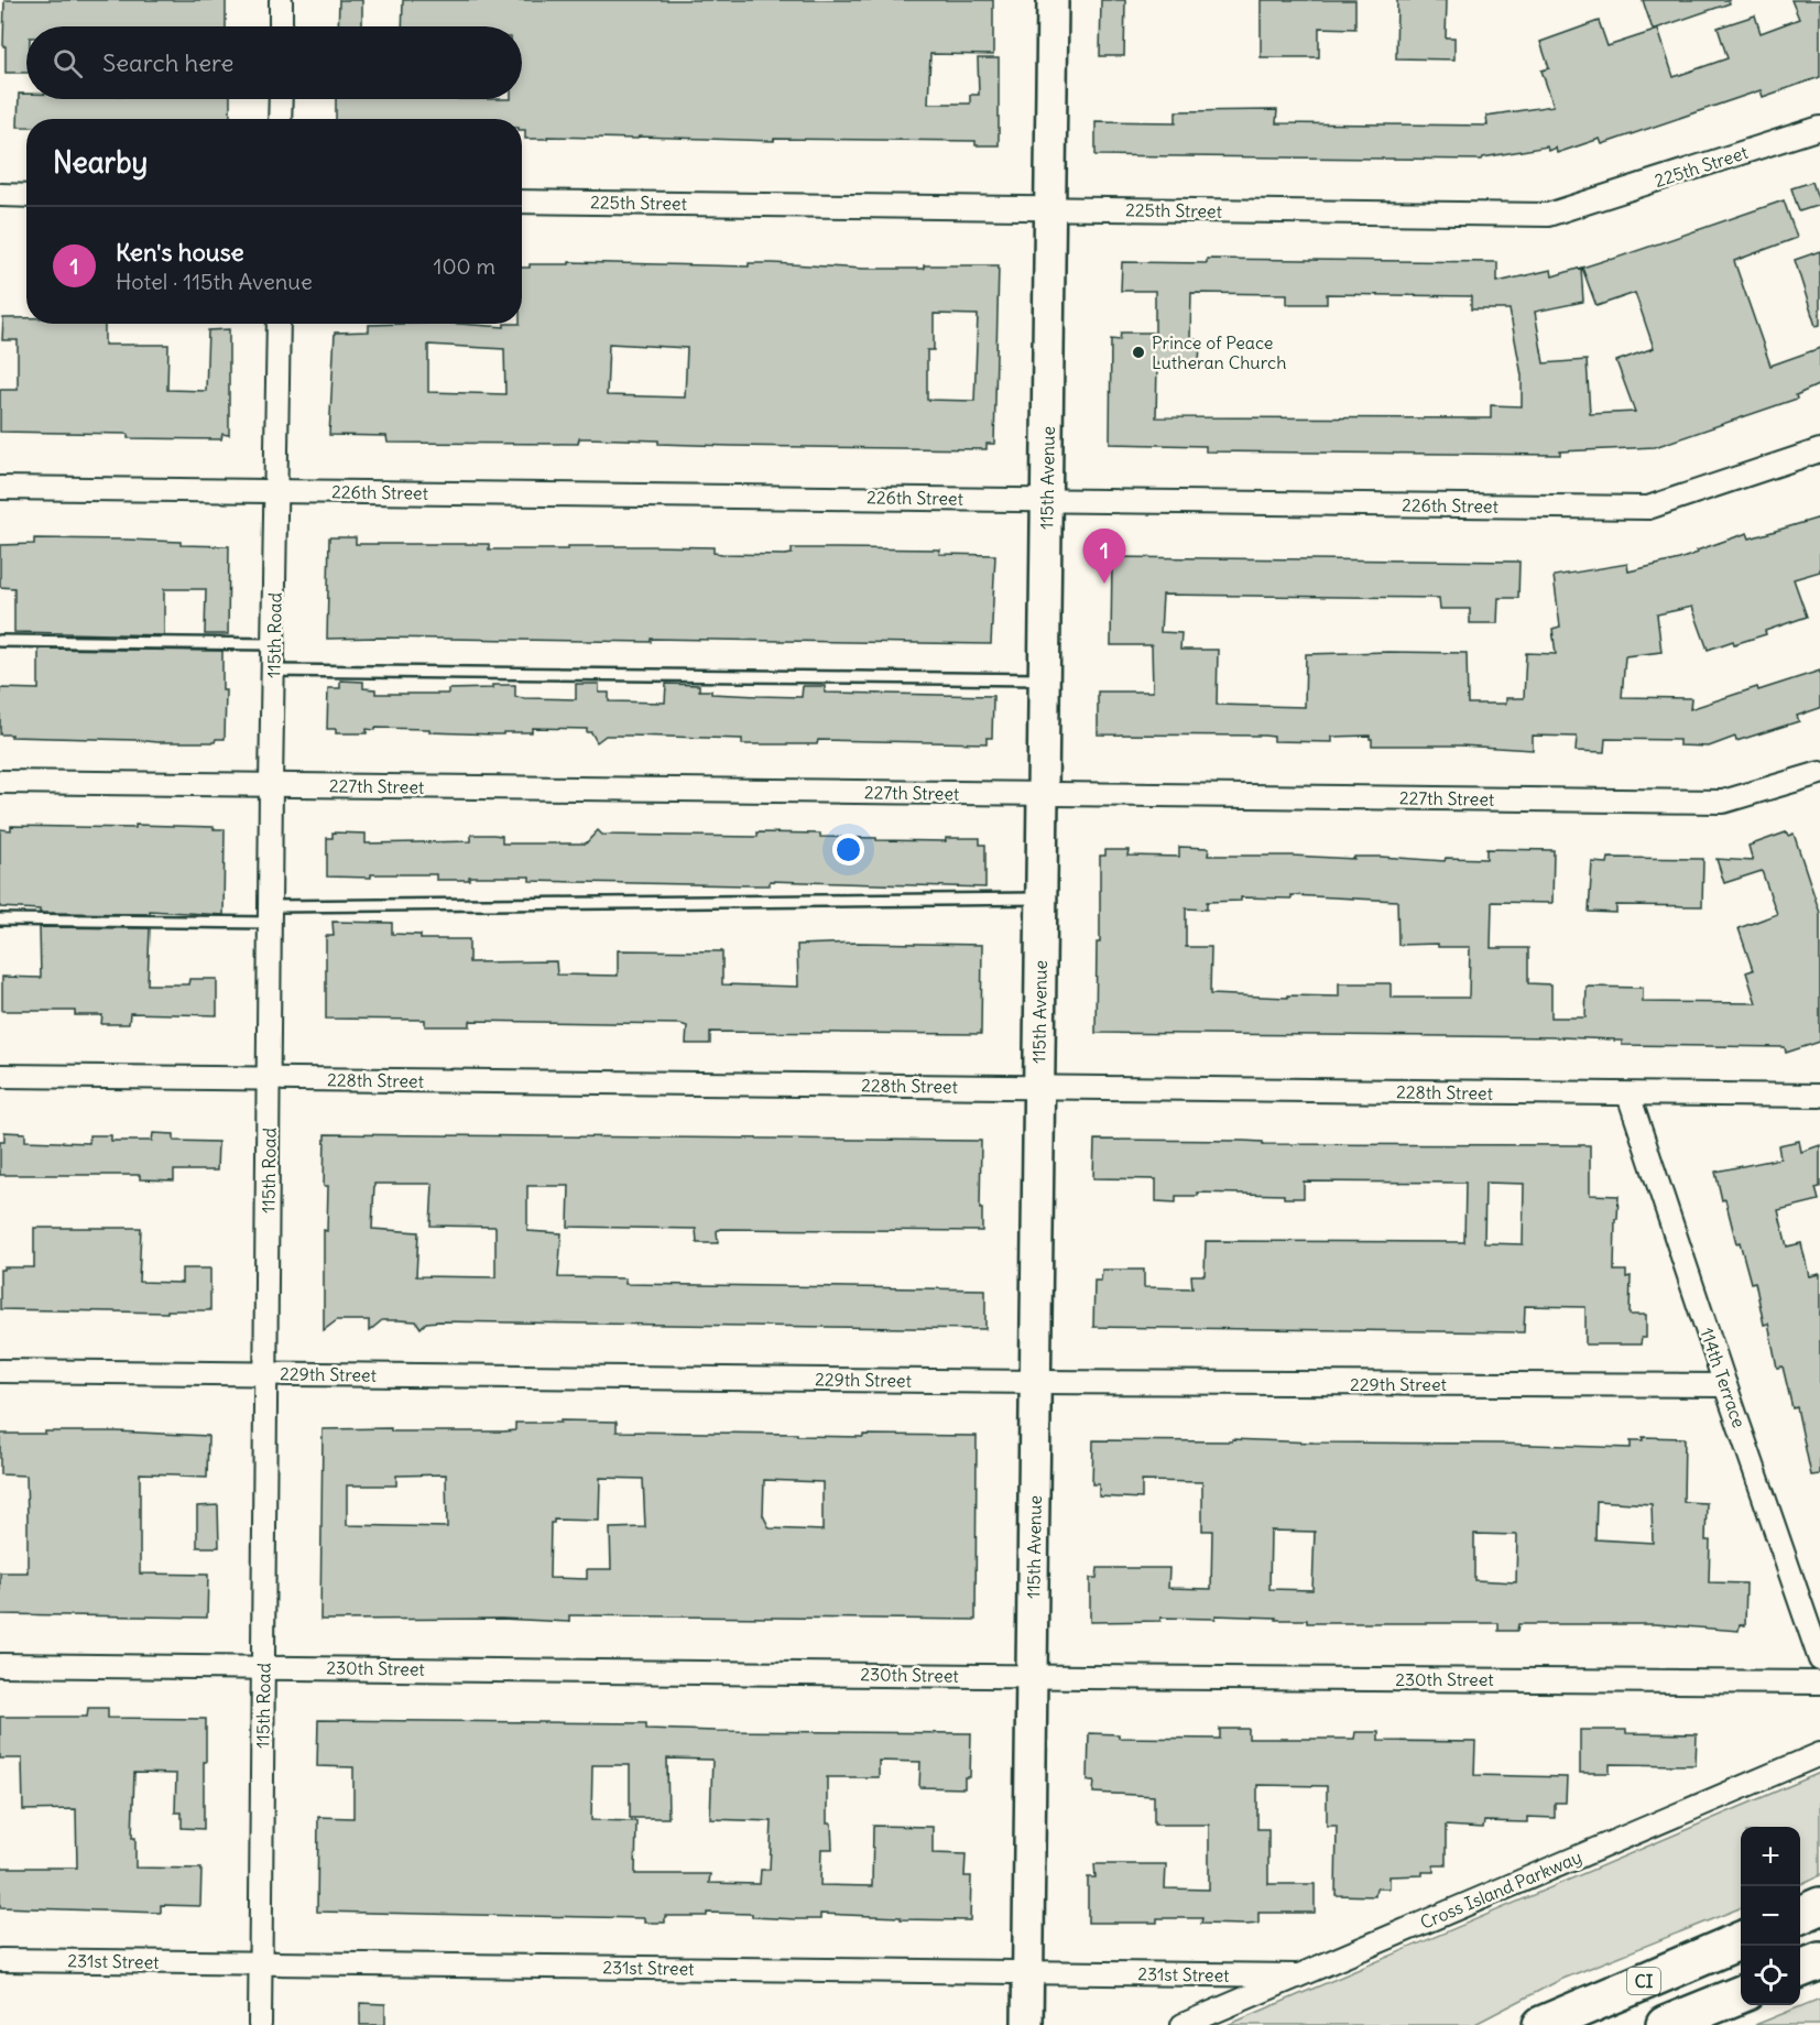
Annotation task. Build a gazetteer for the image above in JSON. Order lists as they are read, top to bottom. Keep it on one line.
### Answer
{"streets":{"highway":["CI"],"main road":["115th Avenue"],"street":["225th Street","226th Street","115th Road","227th Street","228th Street","229th Street","114th Terrace","230th Street","Cross Island Parkway","231st Street"]},"crossings":[["225th Street","115th Avenue"],["115th Avenue","226th Street"],["115th Avenue","227th Street"],["115th Avenue","228th Street"],["115th Avenue","229th Street"],["115th Avenue","230th Street"],["115th Avenue","231st Street"],["226th Street","115th Road"],["115th Road","227th Street"],["115th Road","228th Street"],["115th Road","229th Street"],["115th Road","230th Street"],["115th Road","231st Street"],["228th Street","114th Terrace"],["229th Street","114th Terrace"],["Cross Island Parkway","231st Street"]],"places":["Prince of Peace Lutheran Church"],"page":{"search":"Search here","heading":"Nearby","list":[{"mark":"1","name":"Ken's house","note":"Hotel · 115th Avenue","value":"100 m"}],"pins":"1","map_buttons":["+","−"]}}
